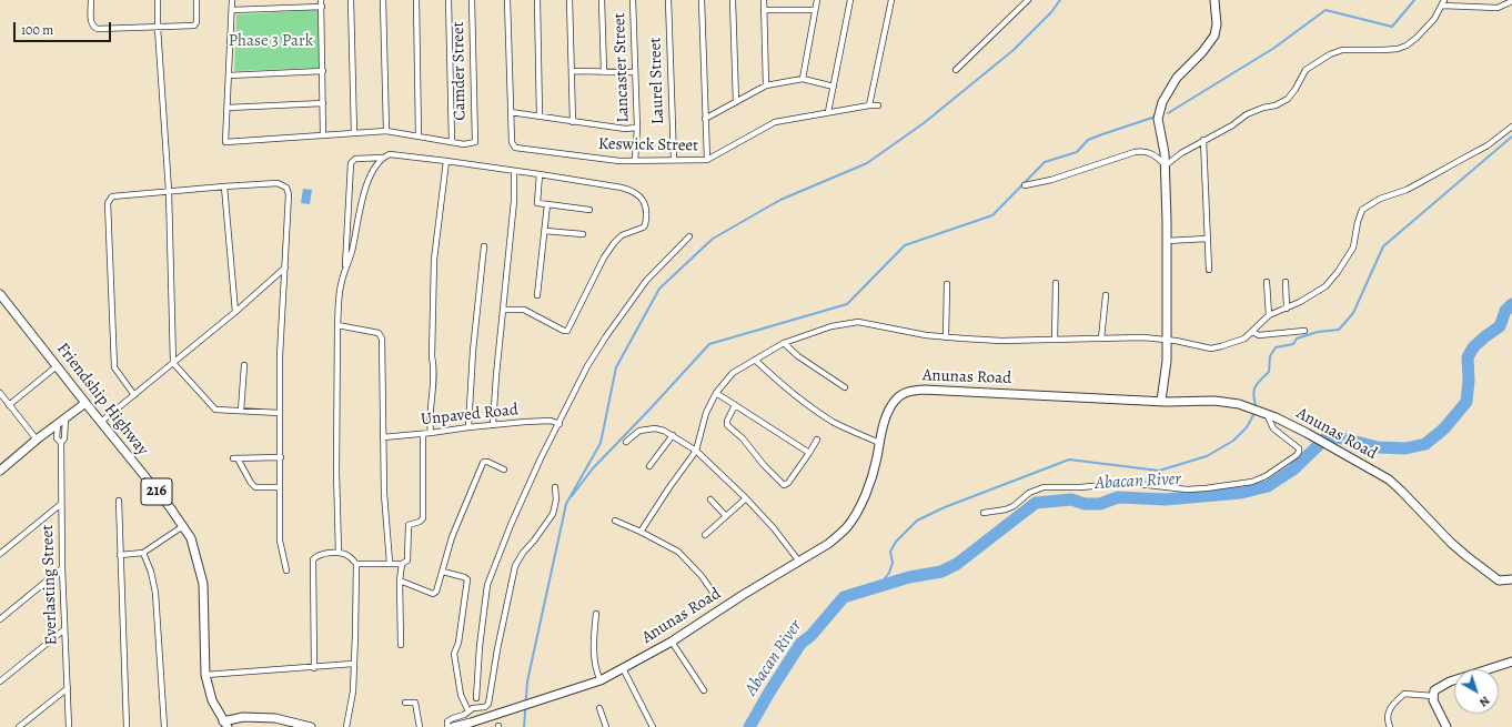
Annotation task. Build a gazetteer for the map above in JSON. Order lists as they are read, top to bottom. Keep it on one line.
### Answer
{"streets":{"street":["Lancaster Street","Camder Street","Laurel Street","Keswick Street","Anunas Road","Friendship Highway","Unpaved Road","216","Everlasting Street"]},"crossings":[["Lancaster Street","Keswick Street"],["Laurel Street","Keswick Street"]],"water":["Abacan River"],"parks":["Phase 3 Park"],"scale_bar":"100 m","north":"bottom right"}
